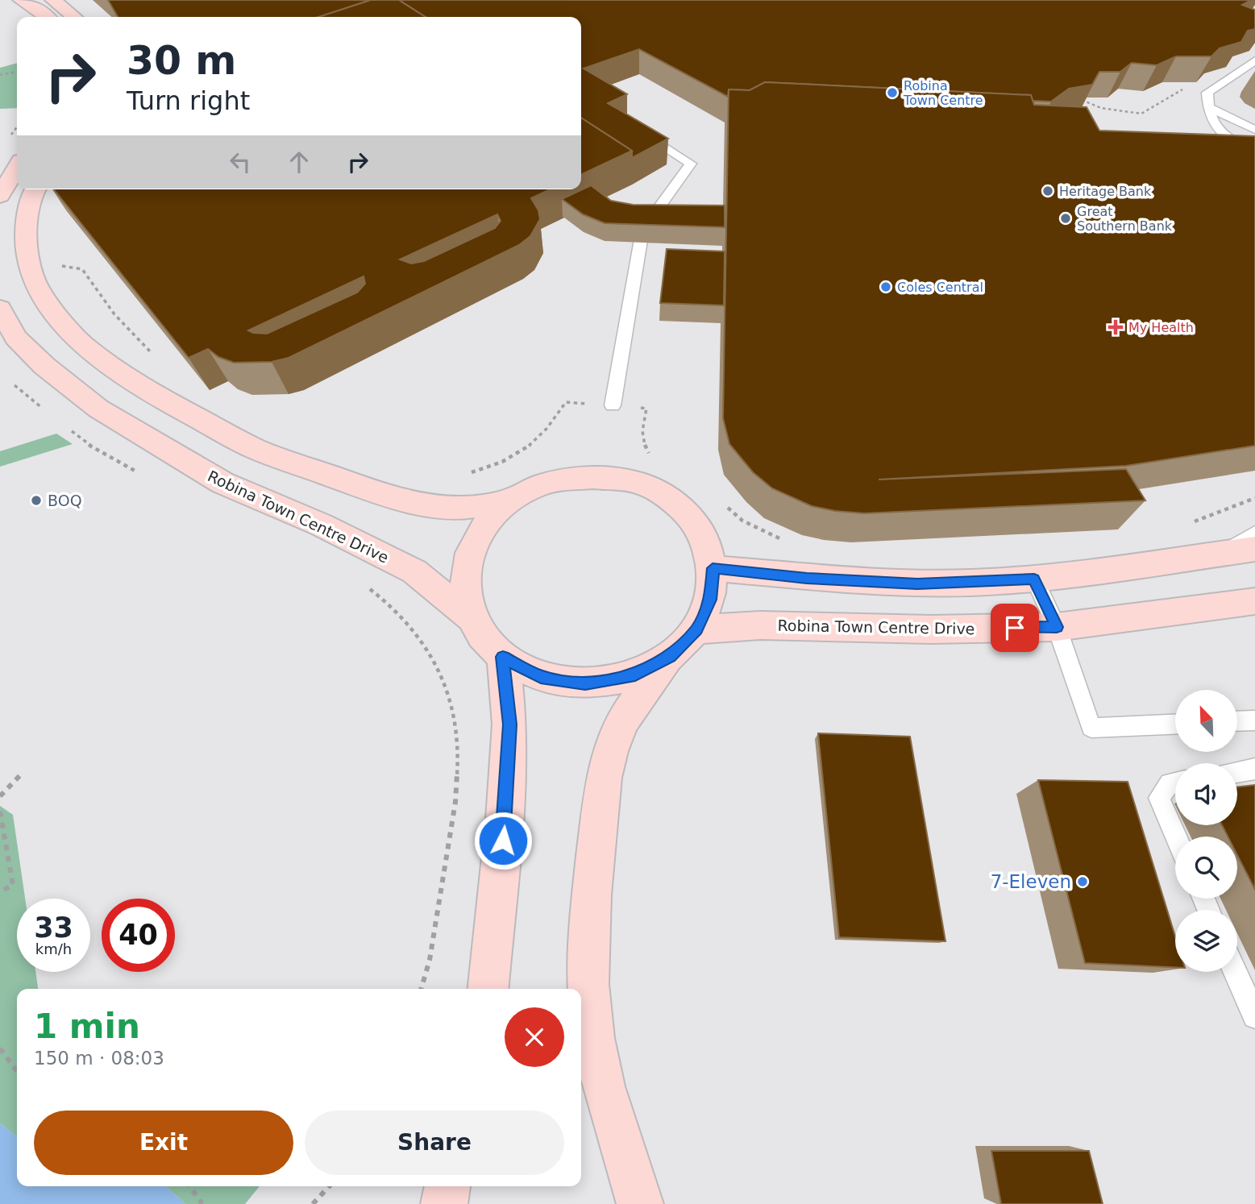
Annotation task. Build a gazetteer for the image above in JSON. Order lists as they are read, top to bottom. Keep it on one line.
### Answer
{"streets":{"street":["Robina Town Centre Drive"]},"places":{"other":["Robina Town Centre","Heritage Bank","Great Southern Bank","Coles Central","BOQ","7-Eleven"],"health":["My Health"]},"north":"top left","page":{"turn":["30 m","Turn right"],"speed":"33 km/h","limit":"40","heading":["1 min","150 m · 08:03"],"buttons":["Exit","Share"]}}
